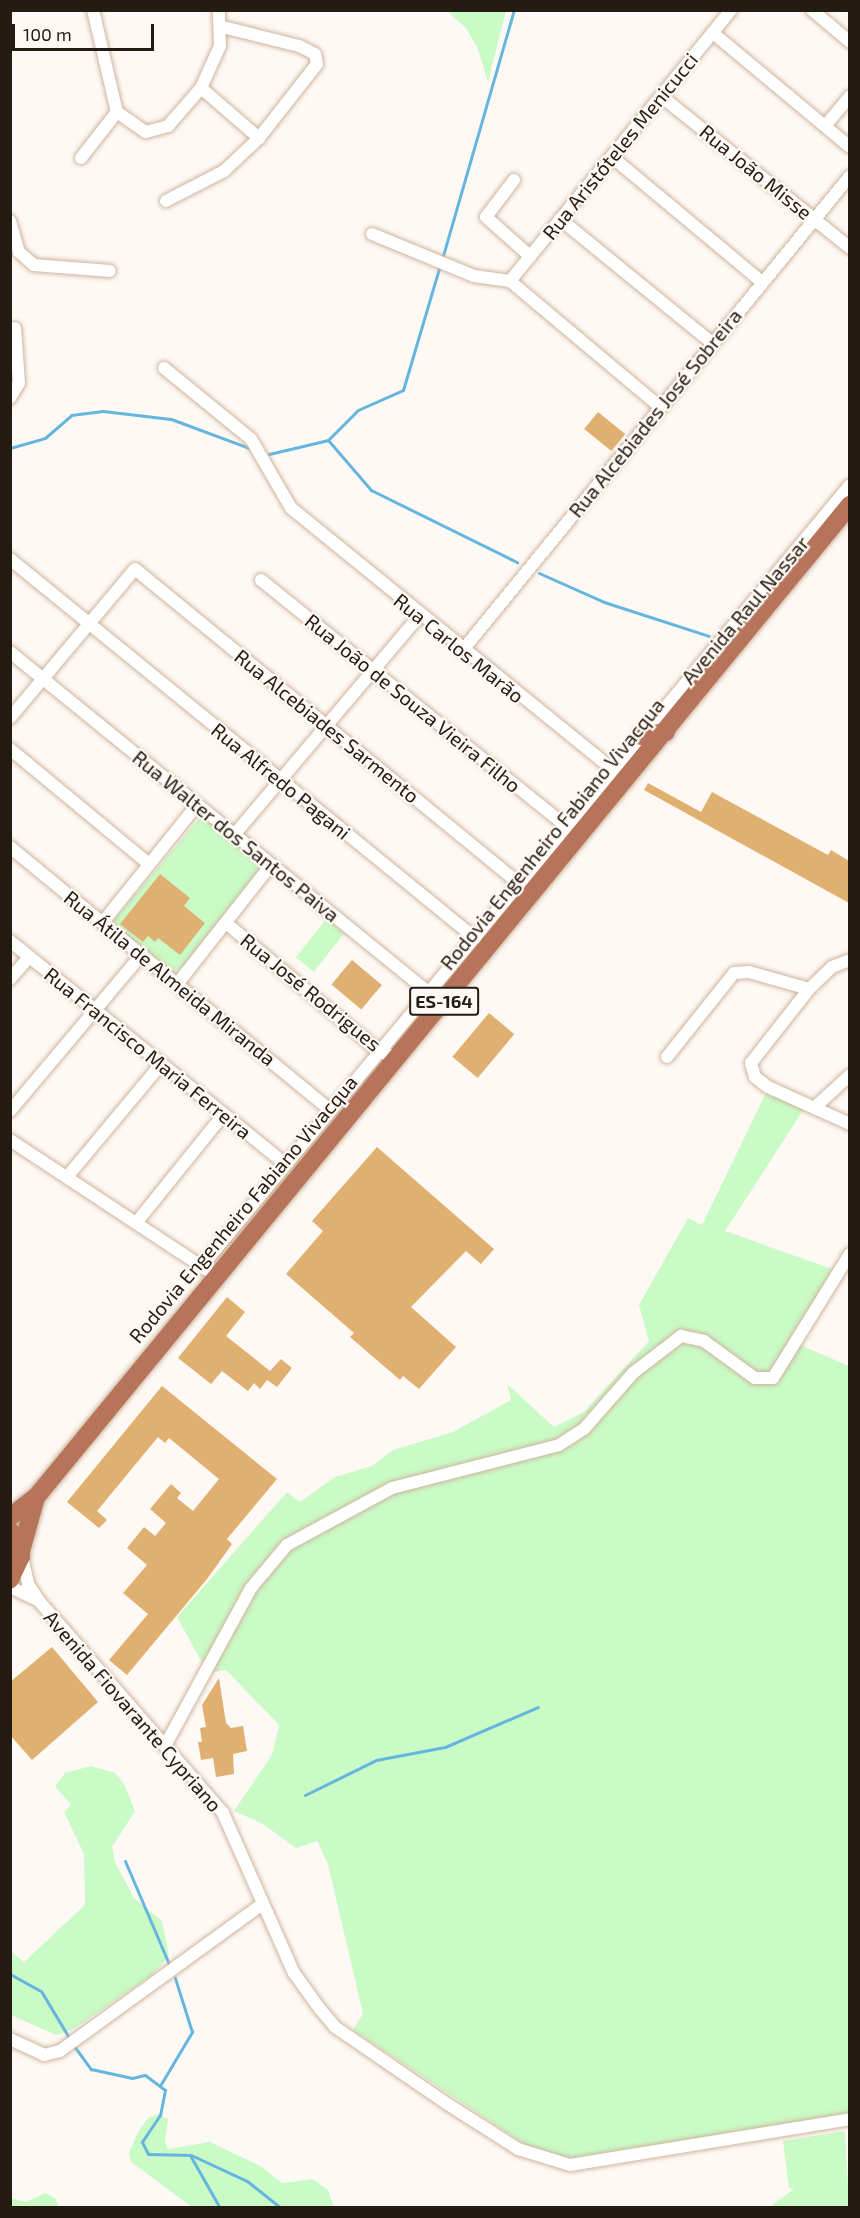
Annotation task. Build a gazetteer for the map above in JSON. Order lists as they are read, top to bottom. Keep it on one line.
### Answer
{"streets":{"highway":["Rodovia Engenheiro Fabiano Vivacqua","ES-164"],"street":["Rua Aristóteles Menicucci","Rua João Misse","Rua Alcebiades José Sobreira","Avenida Raul Nassar","Rua Carlos Marão","Rua João de Souza Vieira Filho","Rua Alcebiades Sarmento","Rua Alfredo Pagani","Rua Walter dos Santos Paiva","Rua Átila de Almeida Miranda","Rua José Rodrigues","Rua Francisco Maria Ferreira","Avenida Fiovarante Cypriano"]},"crossings":[["Rua Aristóteles Menicucci","Rua João Misse"],["Rua João Misse","Rua Alcebiades José Sobreira"],["Rua Alcebiades José Sobreira","Rua Carlos Marão"],["Avenida Raul Nassar","Rua Carlos Marão"],["Avenida Raul Nassar","Rua João de Souza Vieira Filho"],["Avenida Raul Nassar","Rua Alcebiades Sarmento"],["Avenida Raul Nassar","Rua Alfredo Pagani"],["Avenida Raul Nassar","Rodovia Engenheiro Fabiano Vivacqua"],["Avenida Raul Nassar","Rua Walter dos Santos Paiva"],["Avenida Raul Nassar","Rua Átila de Almeida Miranda"],["Avenida Raul Nassar","Rua José Rodrigues"],["Avenida Raul Nassar","Rua Francisco Maria Ferreira"],["Rua Alcebiades Sarmento","Rua Alfredo Pagani"],["Rodovia Engenheiro Fabiano Vivacqua","Rua José Rodrigues"]],"scale_bar":"100 m"}
